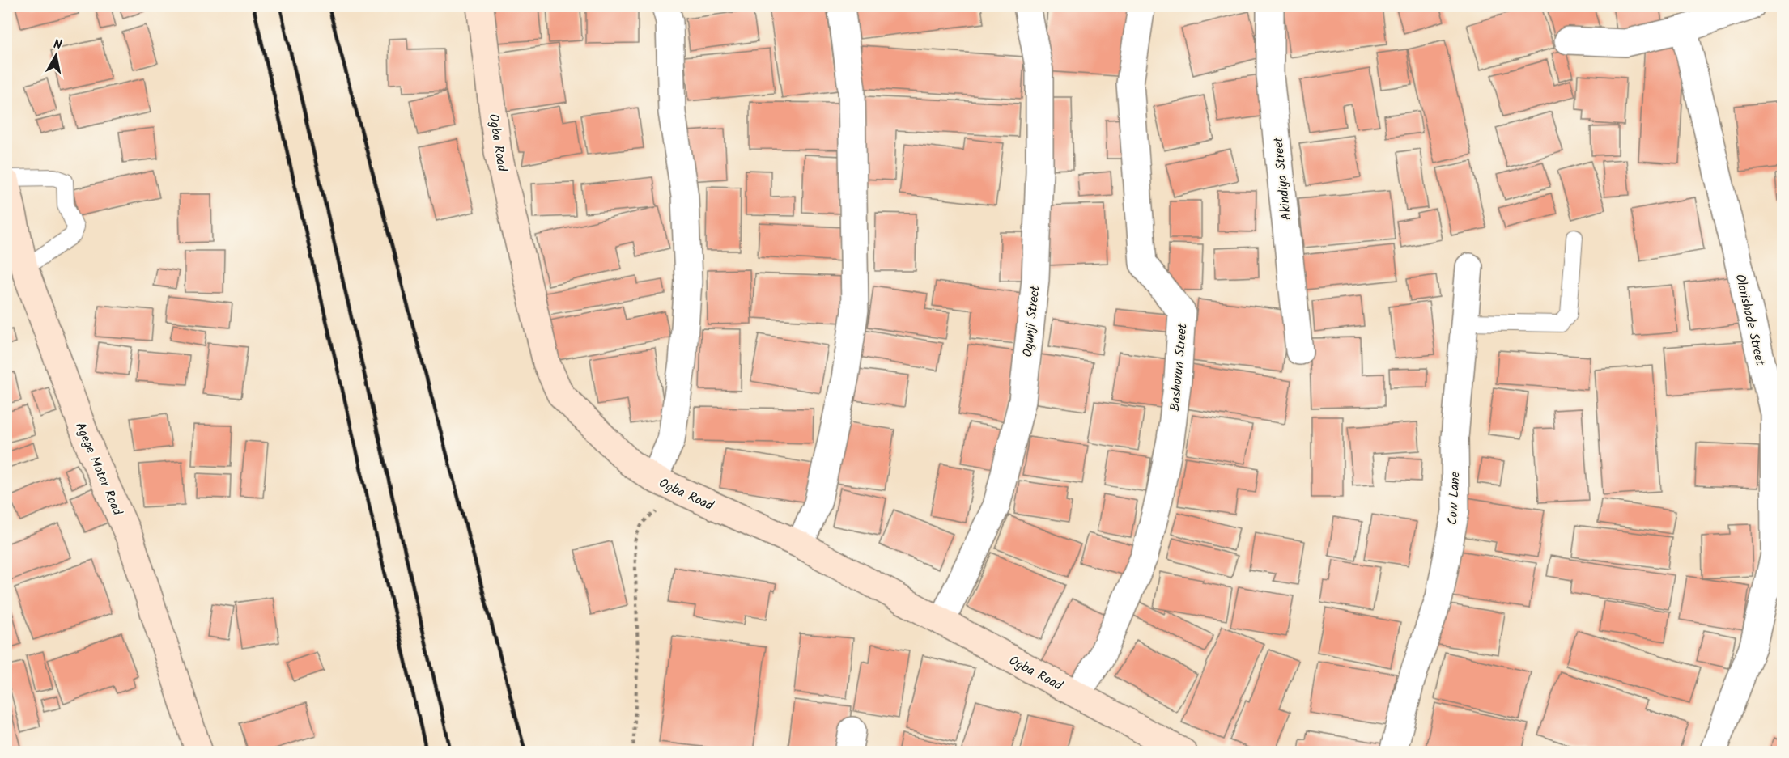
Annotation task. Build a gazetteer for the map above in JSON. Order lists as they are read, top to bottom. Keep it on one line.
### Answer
{"streets":{"main road":["Ogba Road","Agege Motor Road"],"street":["Akindiya Street","Olorishade Street","Ogunji Street","Bashorun Street","Cow Lane"]},"crossings":[["Ogba Road","Ogunji Street"],["Ogba Road","Bashorun Street"]],"north":"top"}
